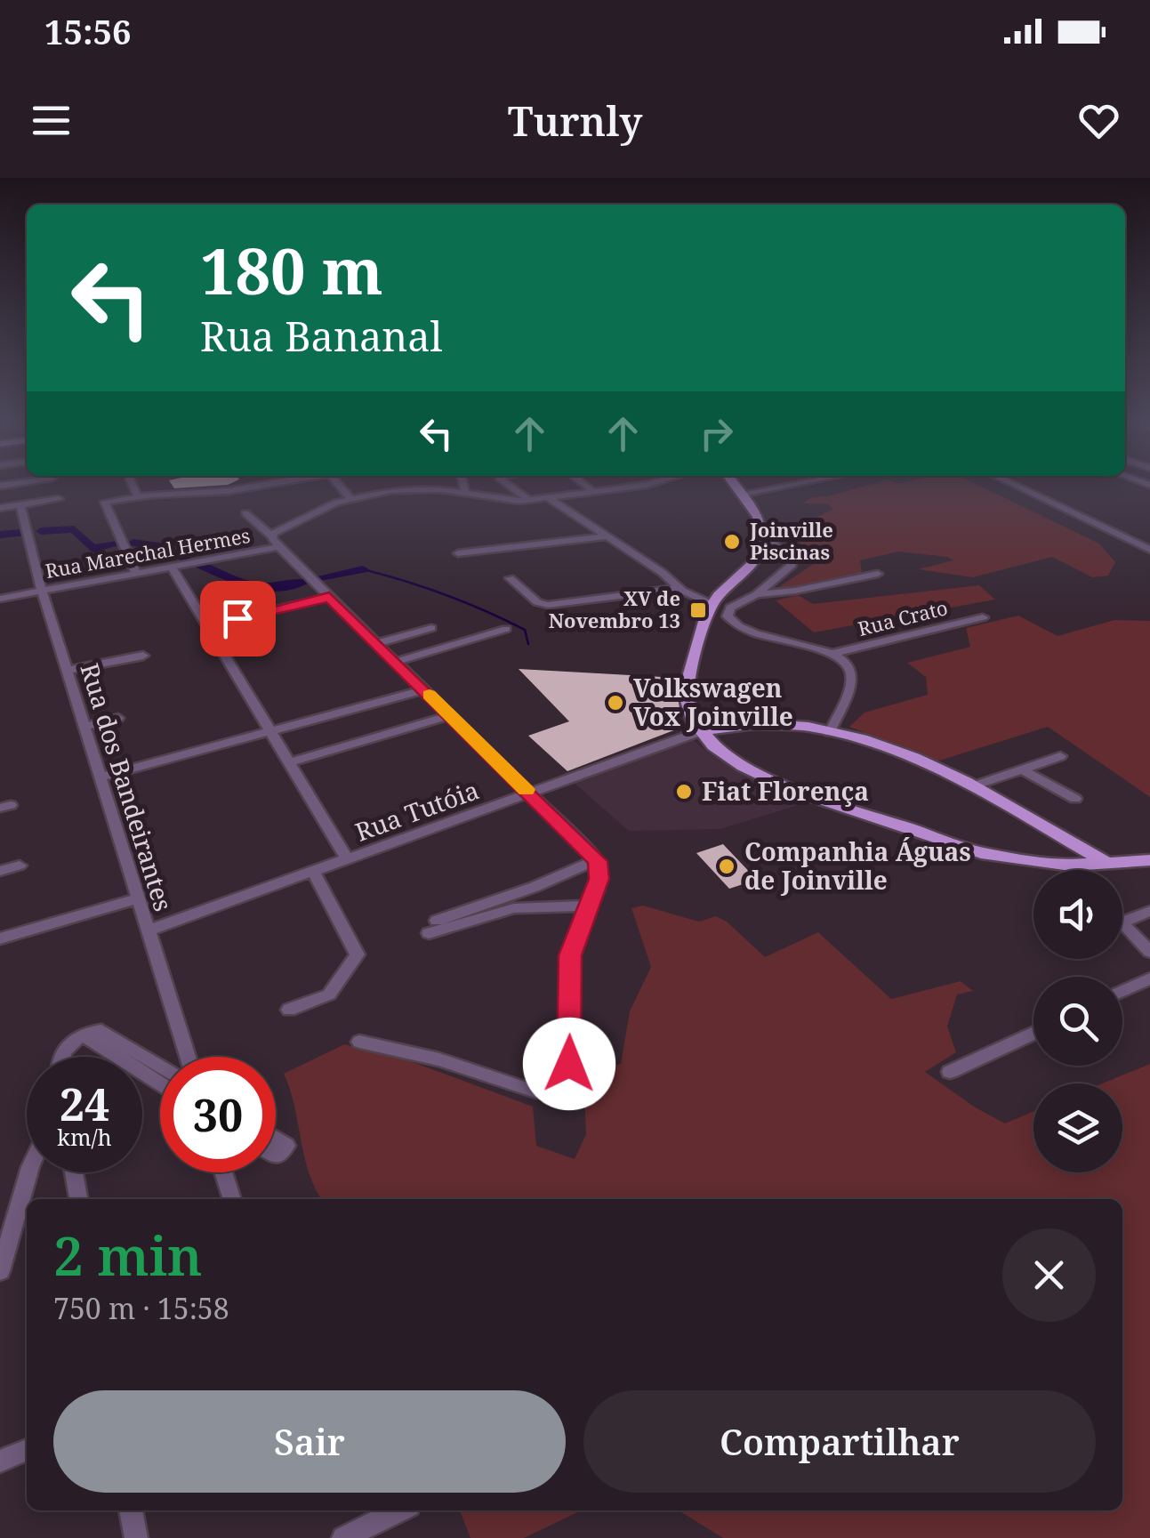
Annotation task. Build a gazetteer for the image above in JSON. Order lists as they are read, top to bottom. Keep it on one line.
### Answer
{"streets":{"street":["Rua Marechal Hermes","Rua Crato","Rua dos Bandeirantes","Rua Tutóia"]},"crossings":[["Rua Marechal Hermes","Rua dos Bandeirantes"],["Rua dos Bandeirantes","Rua Tutóia"]],"places":{"other":["Joinville Piscinas","Volkswagen Vox Joinville","Fiat Florença","Companhia Águas de Joinville"],"transit":["XV de Novembro 13"]},"page":{"status":"15:56","header":"Turnly","turn":["180 m","Rua Bananal"],"speed":"24 km/h","limit":"30","heading":["2 min","750 m · 15:58"],"buttons":["Sair","Compartilhar"]}}
